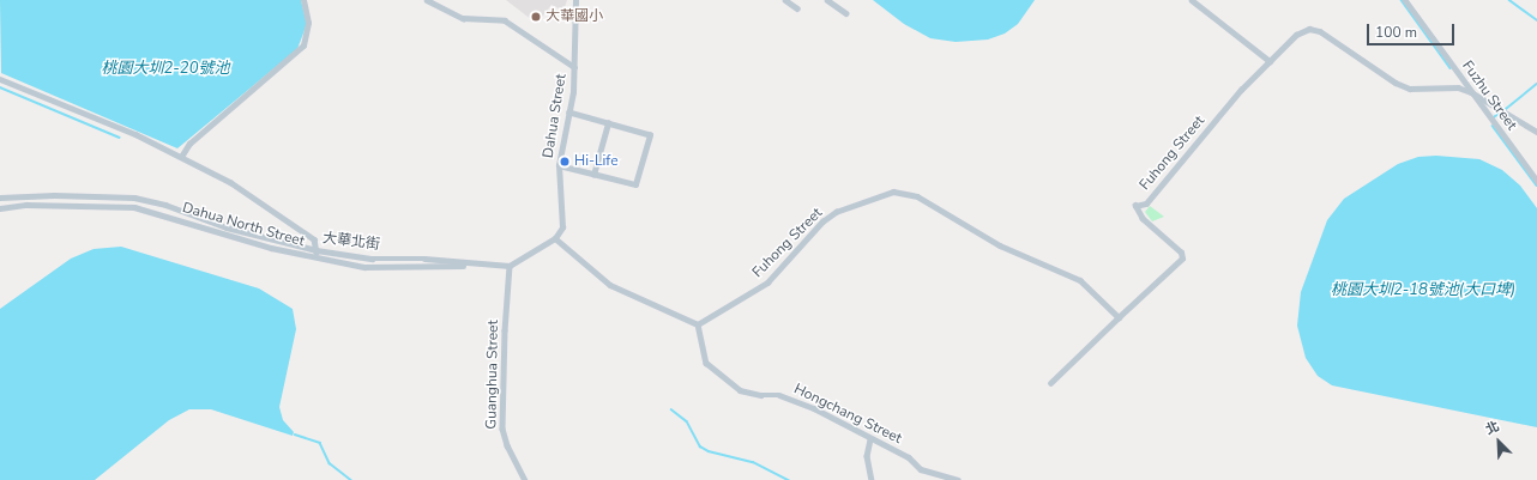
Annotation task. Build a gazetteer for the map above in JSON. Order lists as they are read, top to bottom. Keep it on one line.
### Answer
{"streets":{"street":["Fuzhu Street","Dahua Street","Fuhong Street","Dahua North Street","大華北街","Guanghua Street","Hongchang Street"]},"crossings":[["Fuzhu Street","Fuhong Street"],["Fuhong Street","Hongchang Street"],["Dahua North Street","大華北街"],["Dahua North Street","Guanghua Street"]],"water":["桃園大圳2-20號池","桃園大圳2-18號池(大口埤)"],"places":["大華國小","Hi-Life"],"scale_bar":"100 m","north":"top left"}
